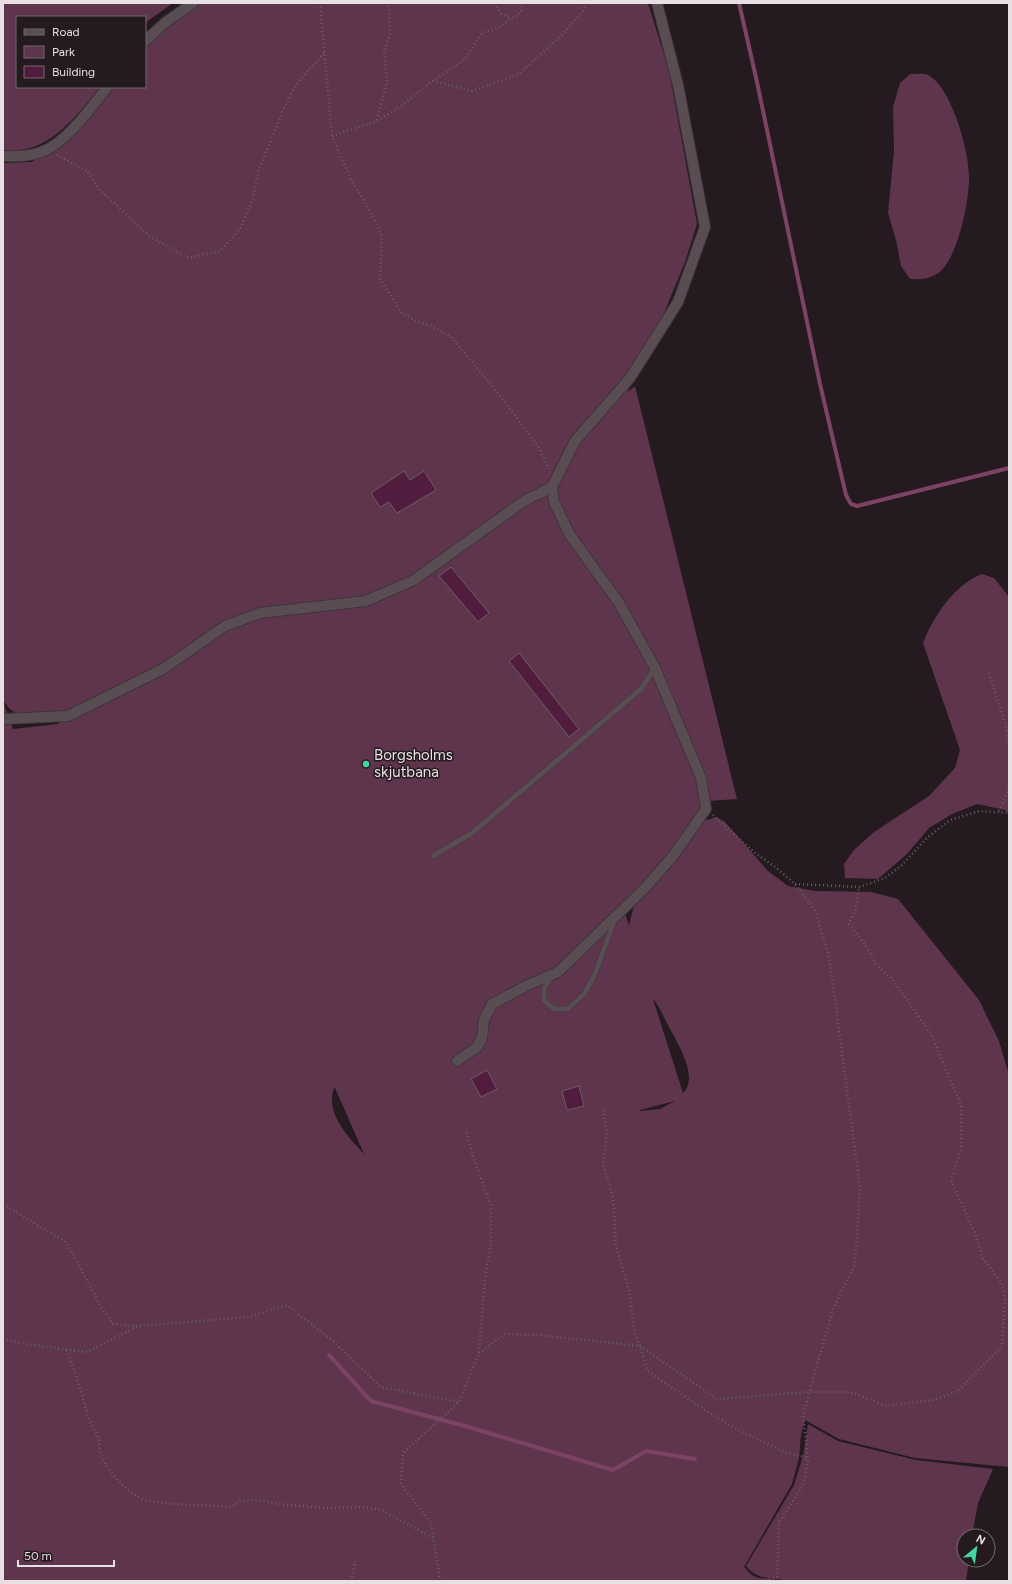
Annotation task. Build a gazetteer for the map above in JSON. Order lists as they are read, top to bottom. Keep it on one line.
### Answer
{"places":["Borgsholms skjutbana"],"legend":["Road","Park","Building"],"scale_bar":"50 m","north":"top right"}
